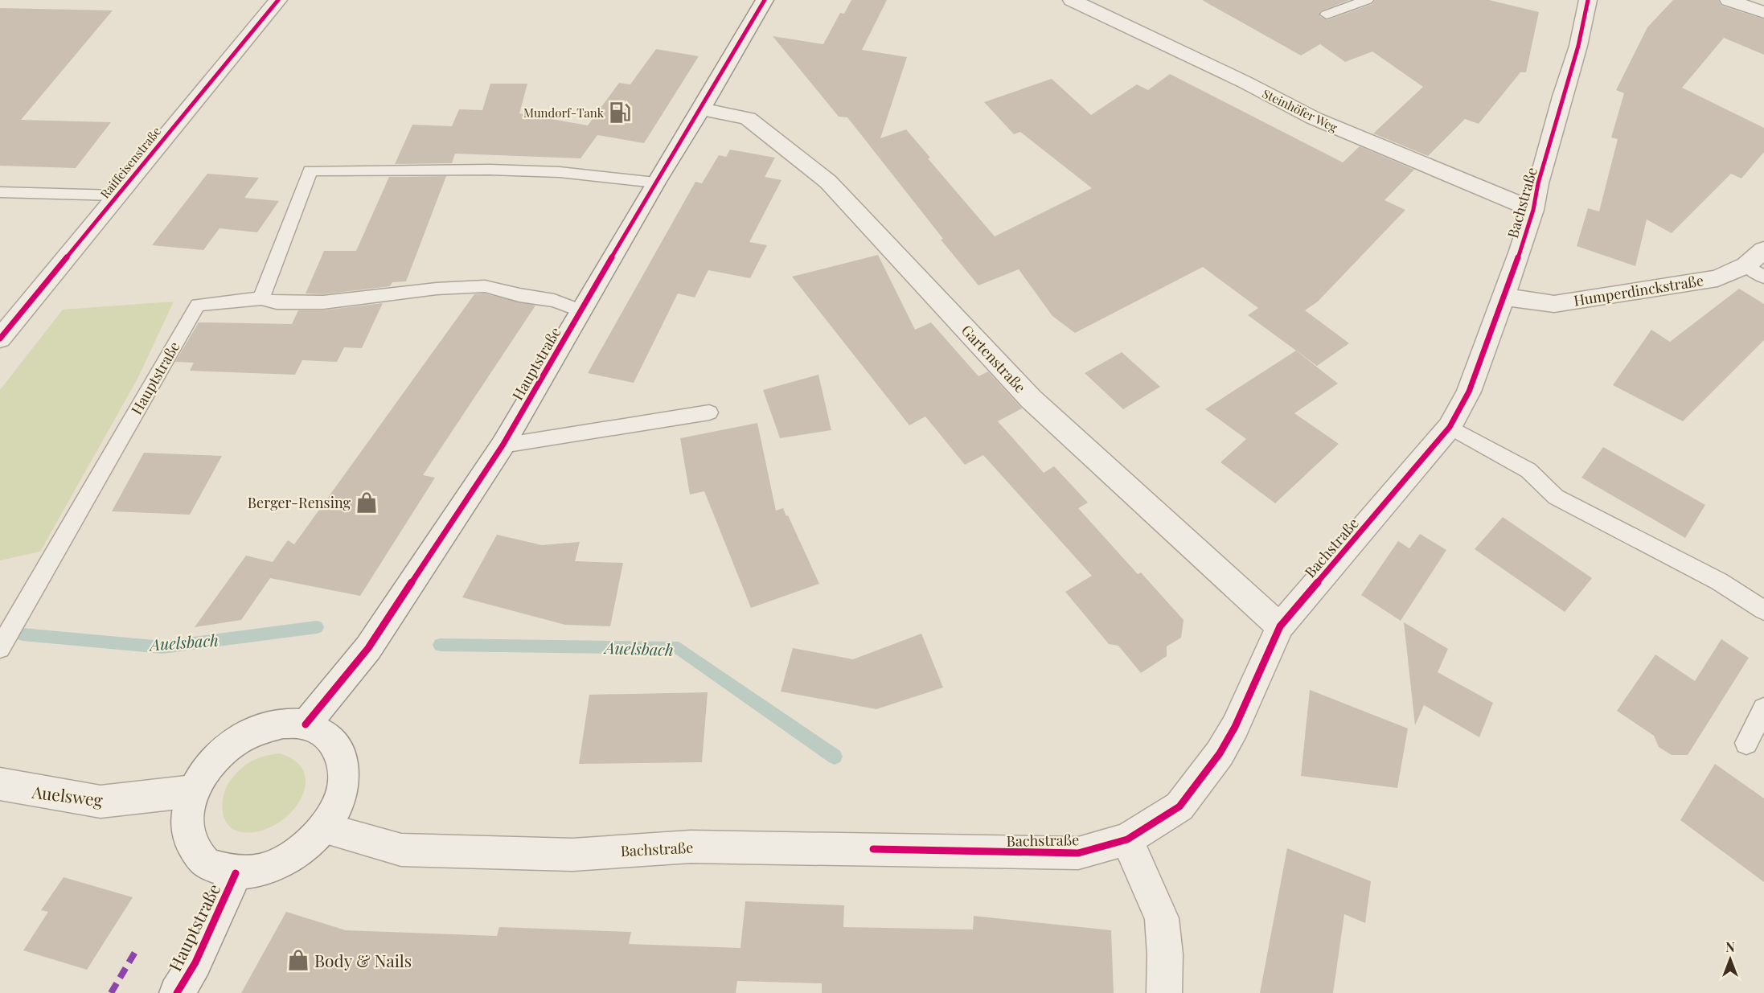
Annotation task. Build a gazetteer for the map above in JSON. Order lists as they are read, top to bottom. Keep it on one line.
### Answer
{"streets":{"street":["Steinhöfer Weg","Raiffeisenstraße","Bachstraße","Humperdinckstraße","Gartenstraße","Hauptstraße","Auelsweg"]},"crossings":[["Steinhöfer Weg","Bachstraße"],["Bachstraße","Humperdinckstraße"],["Bachstraße","Gartenstraße"],["Bachstraße","Hauptstraße"],["Bachstraße","Auelsweg"],["Gartenstraße","Hauptstraße"],["Hauptstraße","Auelsweg"]],"water":["Auelsbach"],"places":{"fuel station":["Mundorf-Tank"],"shop":["Berger-Rensing","Body & Nails"]},"north":"top"}
